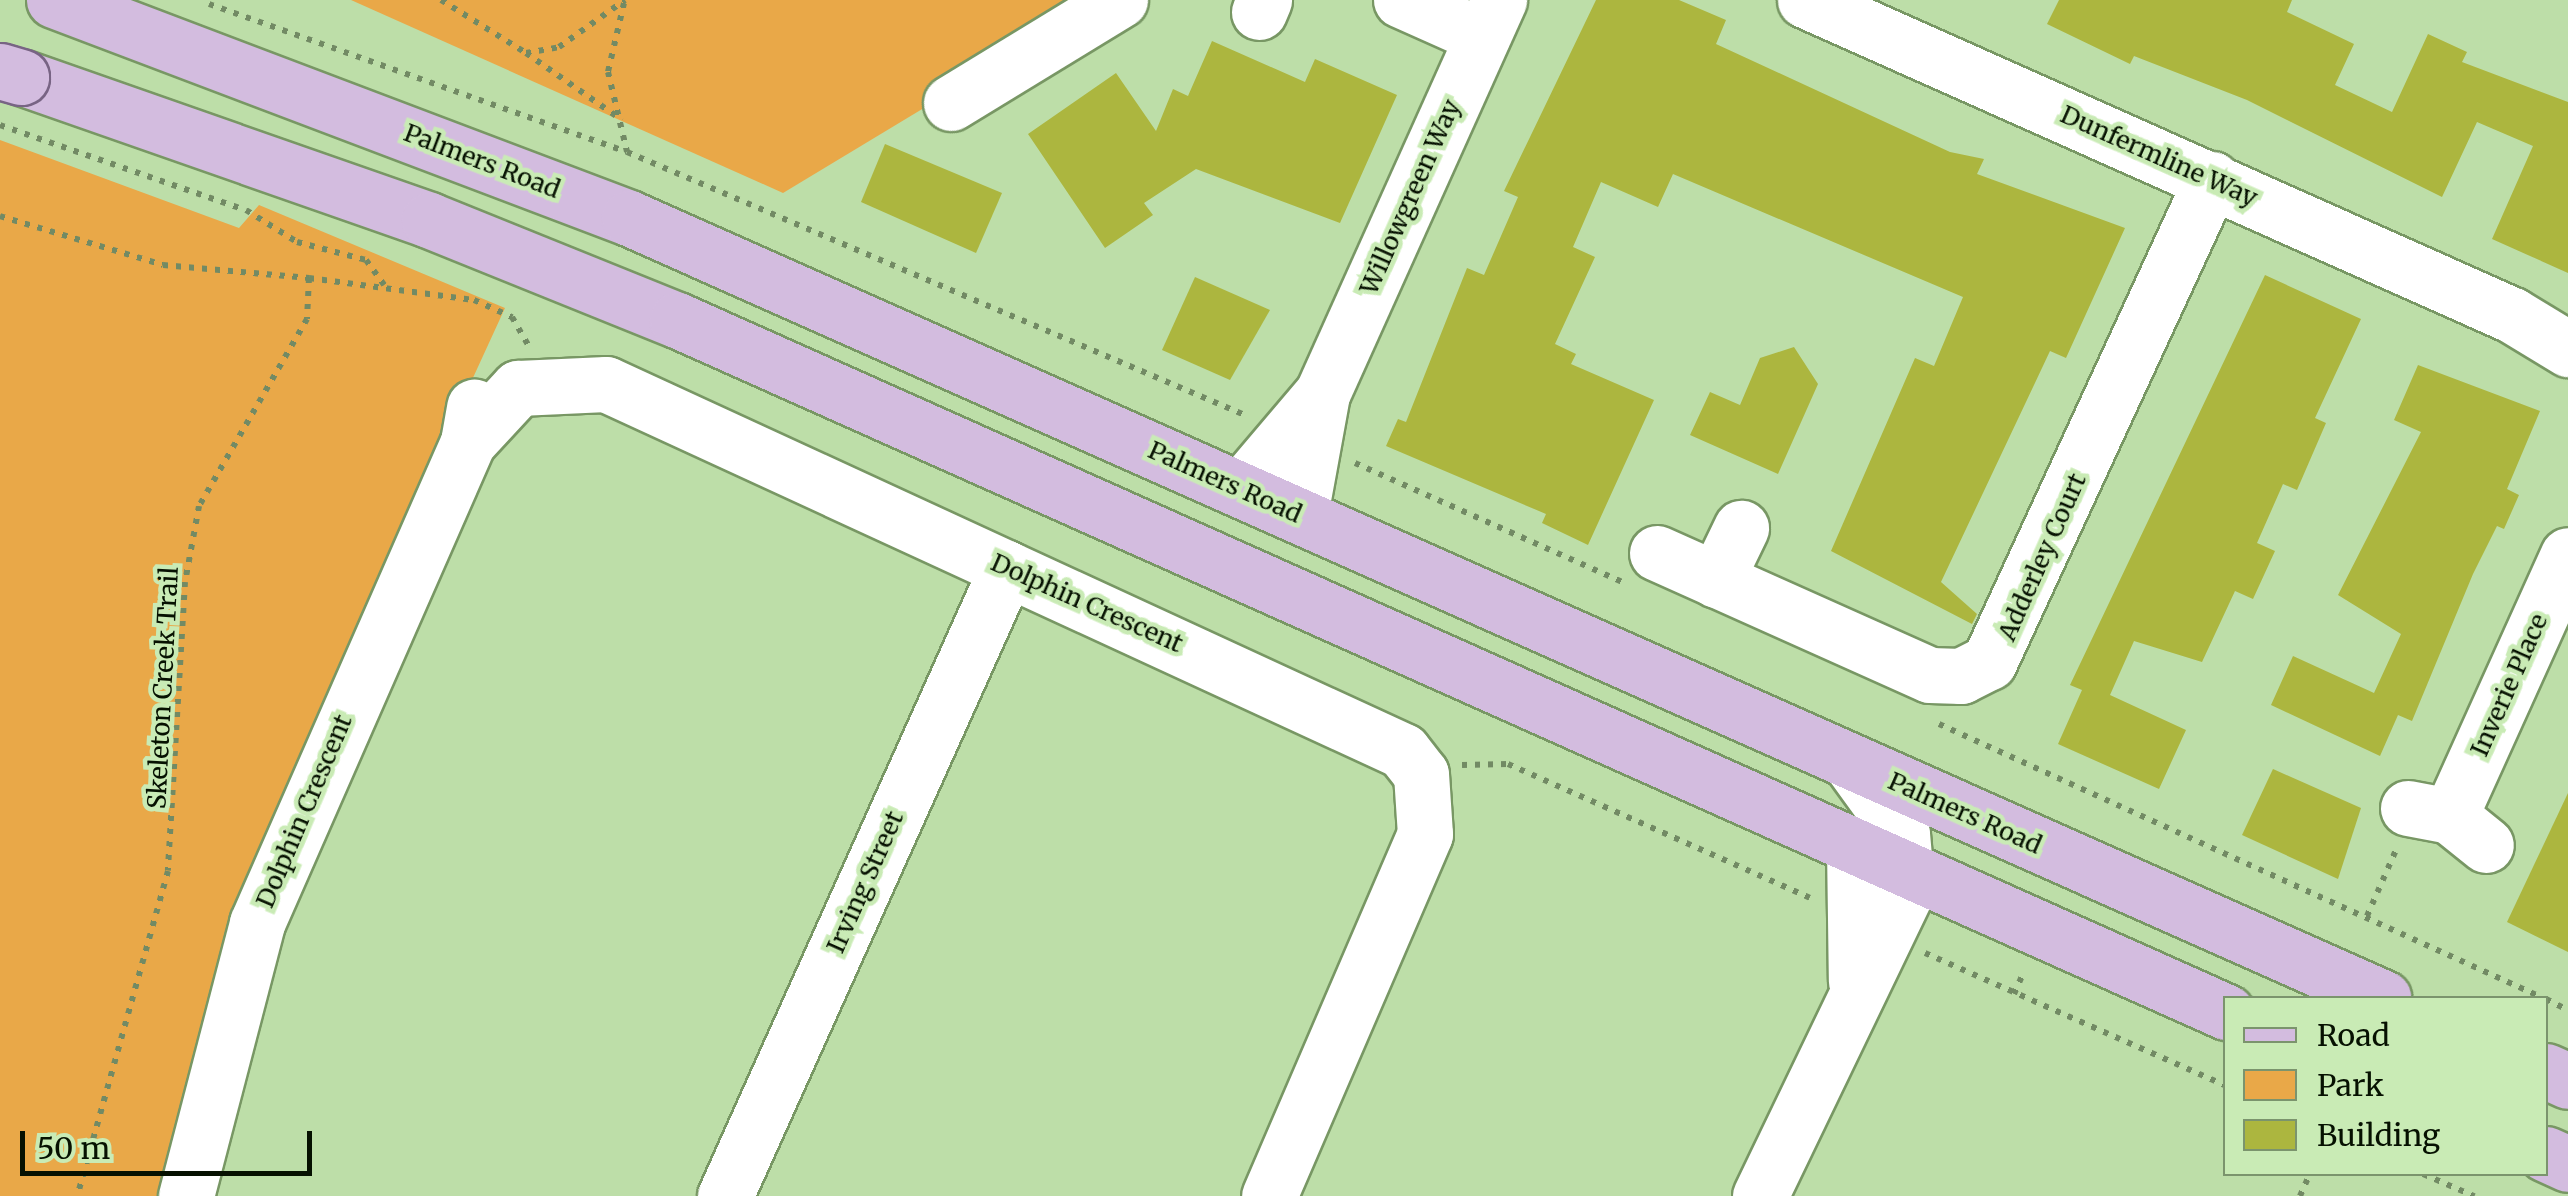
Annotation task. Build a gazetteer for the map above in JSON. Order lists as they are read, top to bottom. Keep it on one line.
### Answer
{"streets":{"main road":["Palmers Road"],"street":["Dunfermline Way","Willowgreen Way","Adderley Court","Dolphin Crescent","Inverie Place","Irving Street"],"path":["Skeleton Creek Trail"]},"crossings":[["Dunfermline Way","Adderley Court"],["Palmers Road","Willowgreen Way"],["Dolphin Crescent","Irving Street"]],"legend":["Road","Park","Building"],"scale_bar":"50 m"}
